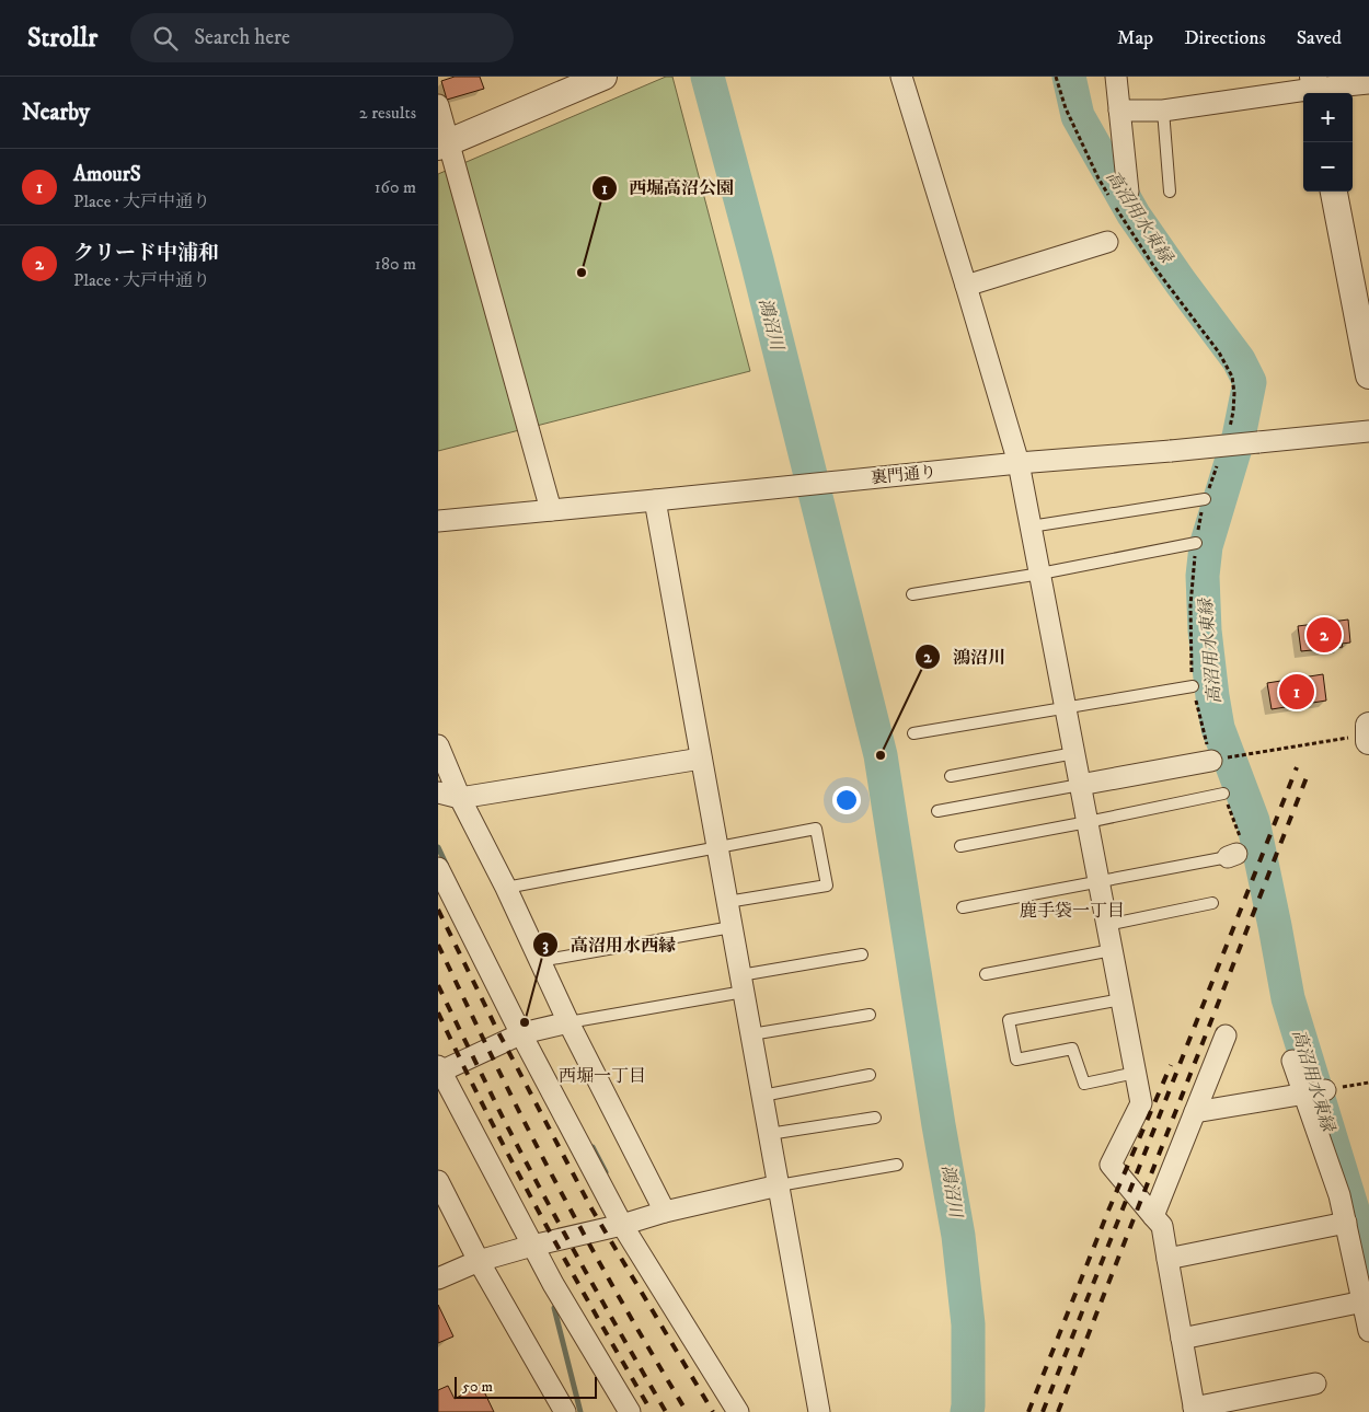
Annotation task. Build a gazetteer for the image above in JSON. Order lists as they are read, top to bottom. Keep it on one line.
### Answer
{"streets":{"street":["裏門通り"]},"districts":["鹿手袋一丁目","西堀一丁目"],"water":["高沼用水東縁","鴻沼川"],"places":["西堀高沼公園","鴻沼川","高沼用水西縁"],"scale_bar":"50 m","page":{"header":"Strollr","search":"Search here","nav":["Map","Directions","Saved"],"heading":["Nearby","2 results"],"map_buttons":["+","−"],"list":[{"mark":"1","name":"AmourS","note":"Place · 大戸中通り","value":"160 m"},{"mark":"2","name":"クリード中浦和","note":"Place · 大戸中通り","value":"180 m"}],"pins":["2","1"],"scale":"50 m"}}
